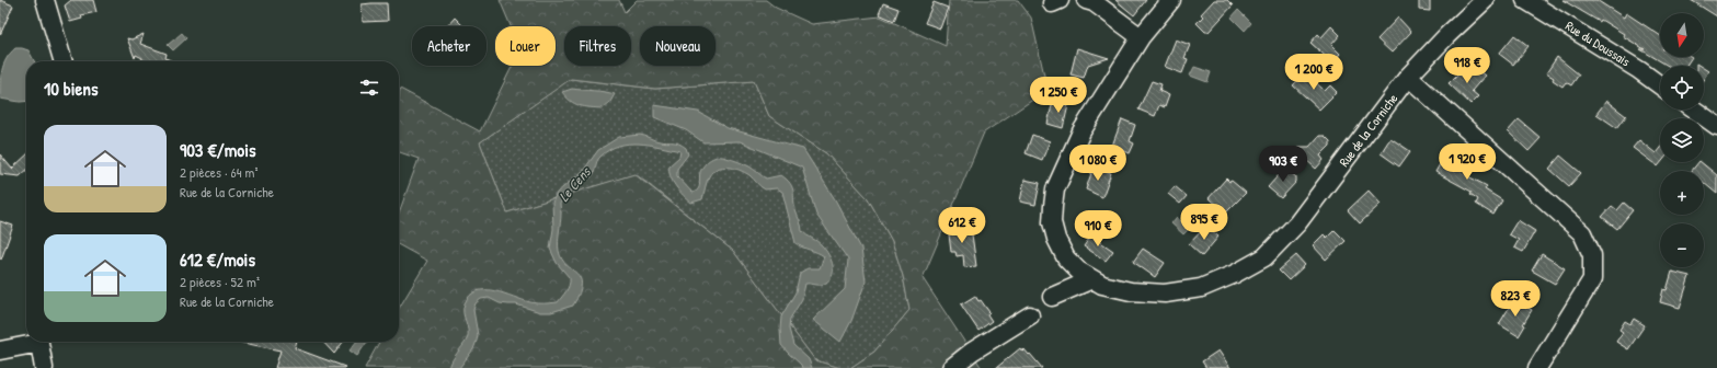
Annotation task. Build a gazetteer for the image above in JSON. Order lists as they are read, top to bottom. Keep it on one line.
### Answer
{"streets":{"street":["Rue du Doussais","Rue de la Corniche"]},"water":["Le Cens"],"north":"bottom","page":{"map_buttons":["+","−"],"chip":["Acheter","Louer","Filtres","Nouveau"],"price":["918 €","1 200 €","1 250 €","1 920 €","1 080 €","903 €","895 €","612 €","910 €","823 €"],"heading":"10 biens","list":[{"name":"903 €/mois","note":"2 pièces · 64 m² · Rue de la Corniche"},{"name":"612 €/mois","note":"2 pièces · 52 m² · Rue de la Corniche"}]}}
